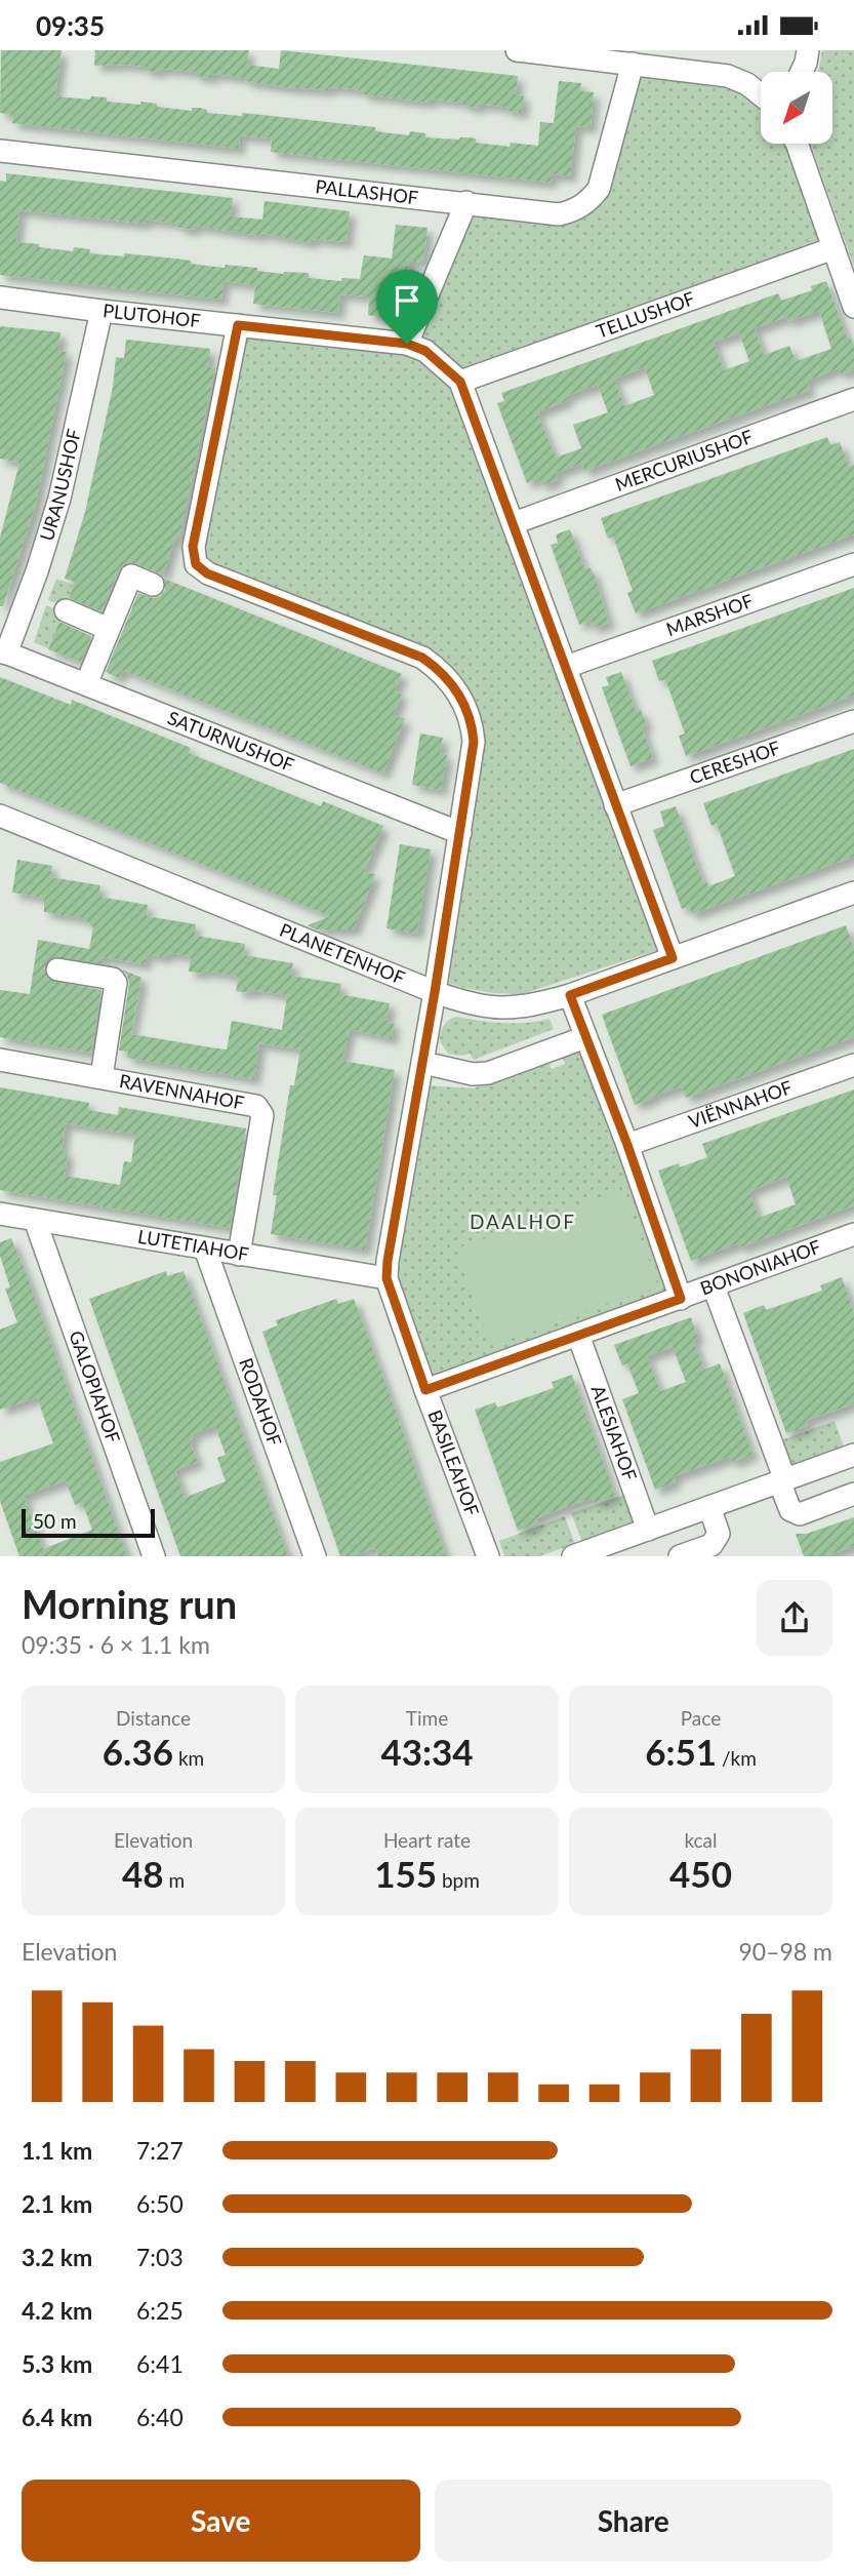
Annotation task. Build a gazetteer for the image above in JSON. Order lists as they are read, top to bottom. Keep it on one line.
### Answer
{"streets":{"street":["PALLASHOF","TELLUSHOF","PLUTOHOF","MERCURIUSHOF","URANUSHOF","MARSHOF","SATURNUSHOF","CERESHOF","PLANETENHOF","RAVENNAHOF","VIËNNAHOF","LUTETIAHOF","BONONIAHOF","GALOPIAHOF","RODAHOF","ALESIAHOF","BASILEAHOF"]},"crossings":[["PLUTOHOF","URANUSHOF"],["PLUTOHOF","BASILEAHOF"],["URANUSHOF","SATURNUSHOF"],["SATURNUSHOF","BASILEAHOF"],["PLANETENHOF","BASILEAHOF"],["RAVENNAHOF","LUTETIAHOF"],["LUTETIAHOF","GALOPIAHOF"],["LUTETIAHOF","RODAHOF"],["LUTETIAHOF","BASILEAHOF"],["BONONIAHOF","ALESIAHOF"],["BONONIAHOF","BASILEAHOF"]],"districts":["DAALHOF"],"scale_bar":"50 m","north":"bottom left","page":{"status":"09:35","scale":"50 m","heading":["Morning run","09:35 · 6 × 1.1 km"],"stats":[["Distance","6.36 km"],["Time","43:34"],["Pace","6:51 /km"],["Elevation","48 m"],["Heart rate","155 bpm"],["kcal","450"]],"chart":["Elevation","90–98 m"],"list":[{"name":"1.1 km","note":"7:27"},{"name":"2.1 km","note":"6:50"},{"name":"3.2 km","note":"7:03"},{"name":"4.2 km","note":"6:25"},{"name":"5.3 km","note":"6:41"},{"name":"6.4 km","note":"6:40"}],"buttons":["Save","Share"]}}
